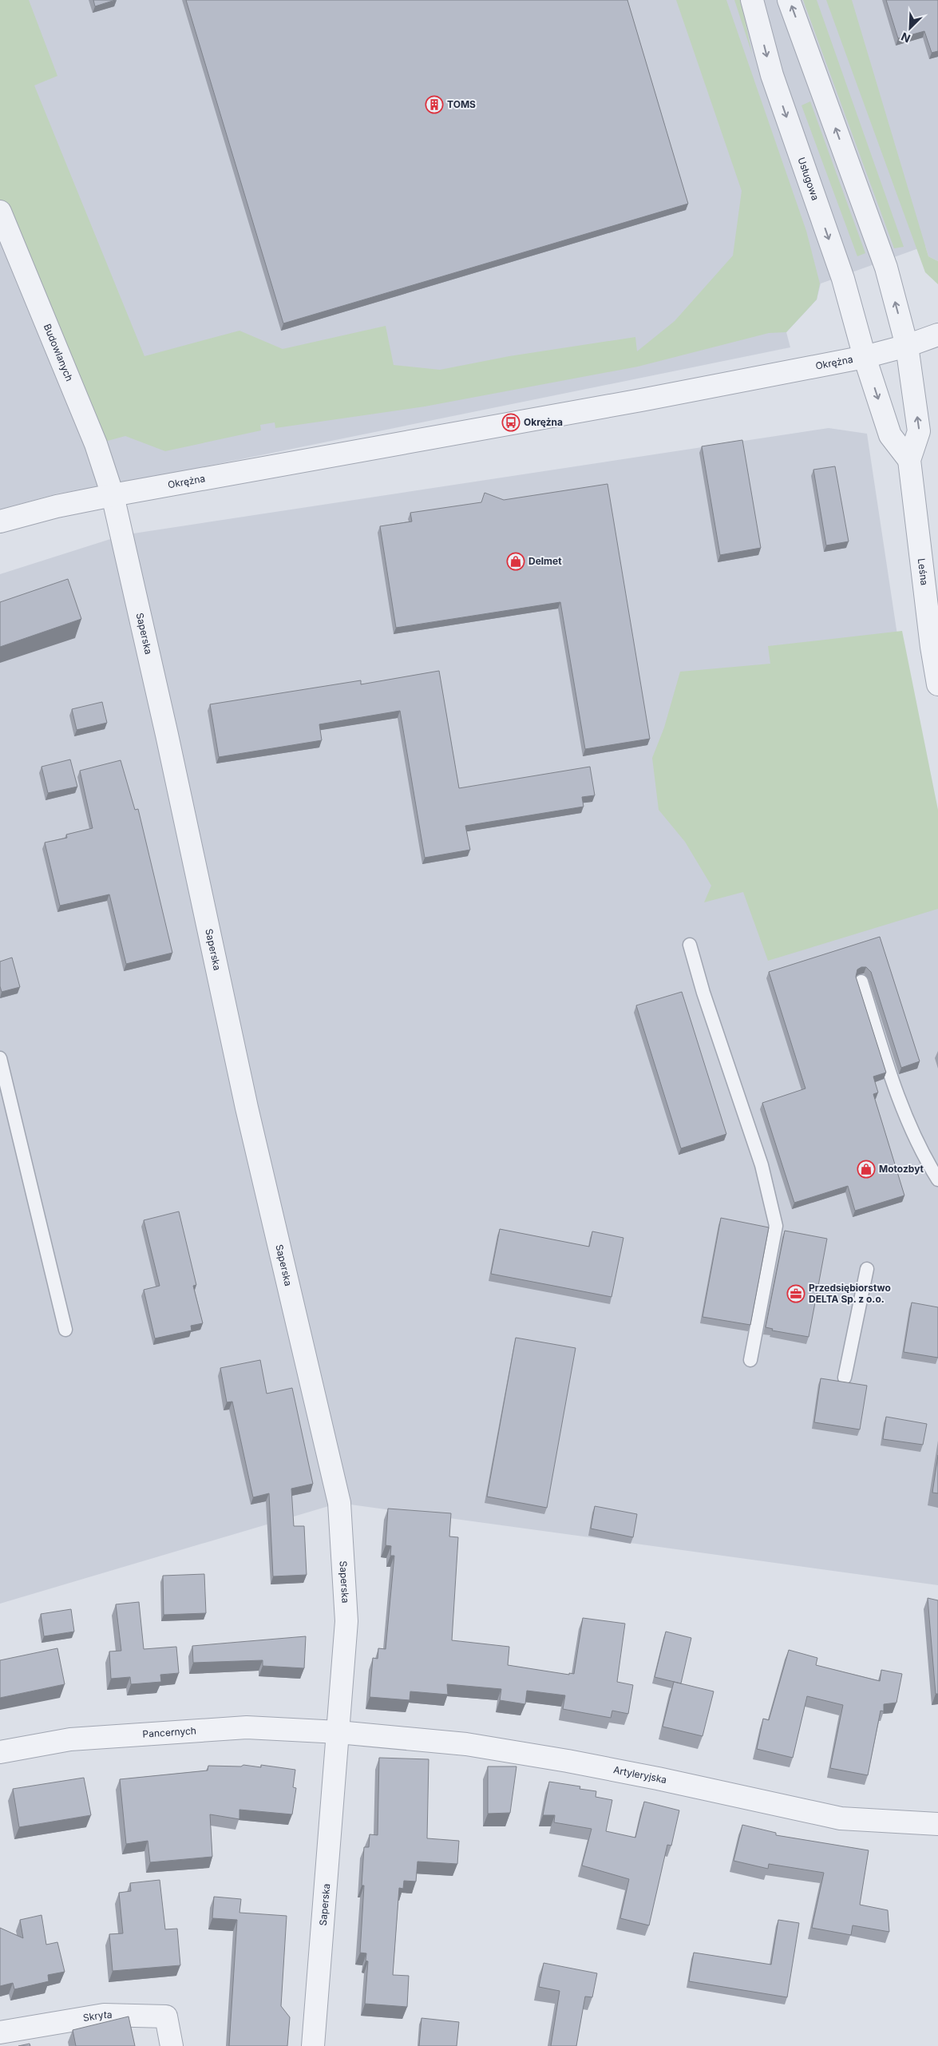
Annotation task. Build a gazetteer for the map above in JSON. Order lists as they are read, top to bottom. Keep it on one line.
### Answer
{"streets":{"street":["Usługowa","Budowlanych","Okrężna","Leśna","Saperska","Pancernych","Artyleryjska","Skryta"]},"crossings":[["Usługowa","Okrężna"],["Budowlanych","Okrężna"],["Budowlanych","Saperska"],["Okrężna","Leśna"],["Okrężna","Saperska"],["Saperska","Pancernych"],["Saperska","Artyleryjska"],["Pancernych","Artyleryjska"]],"places":{"building":["TOMS"],"bus stop":["Okrężna"],"shop":["Delmet","Motozbyt"],"office":["Przedsiębiorstwo DELTA Sp. z o.o."]},"north":"bottom left"}
